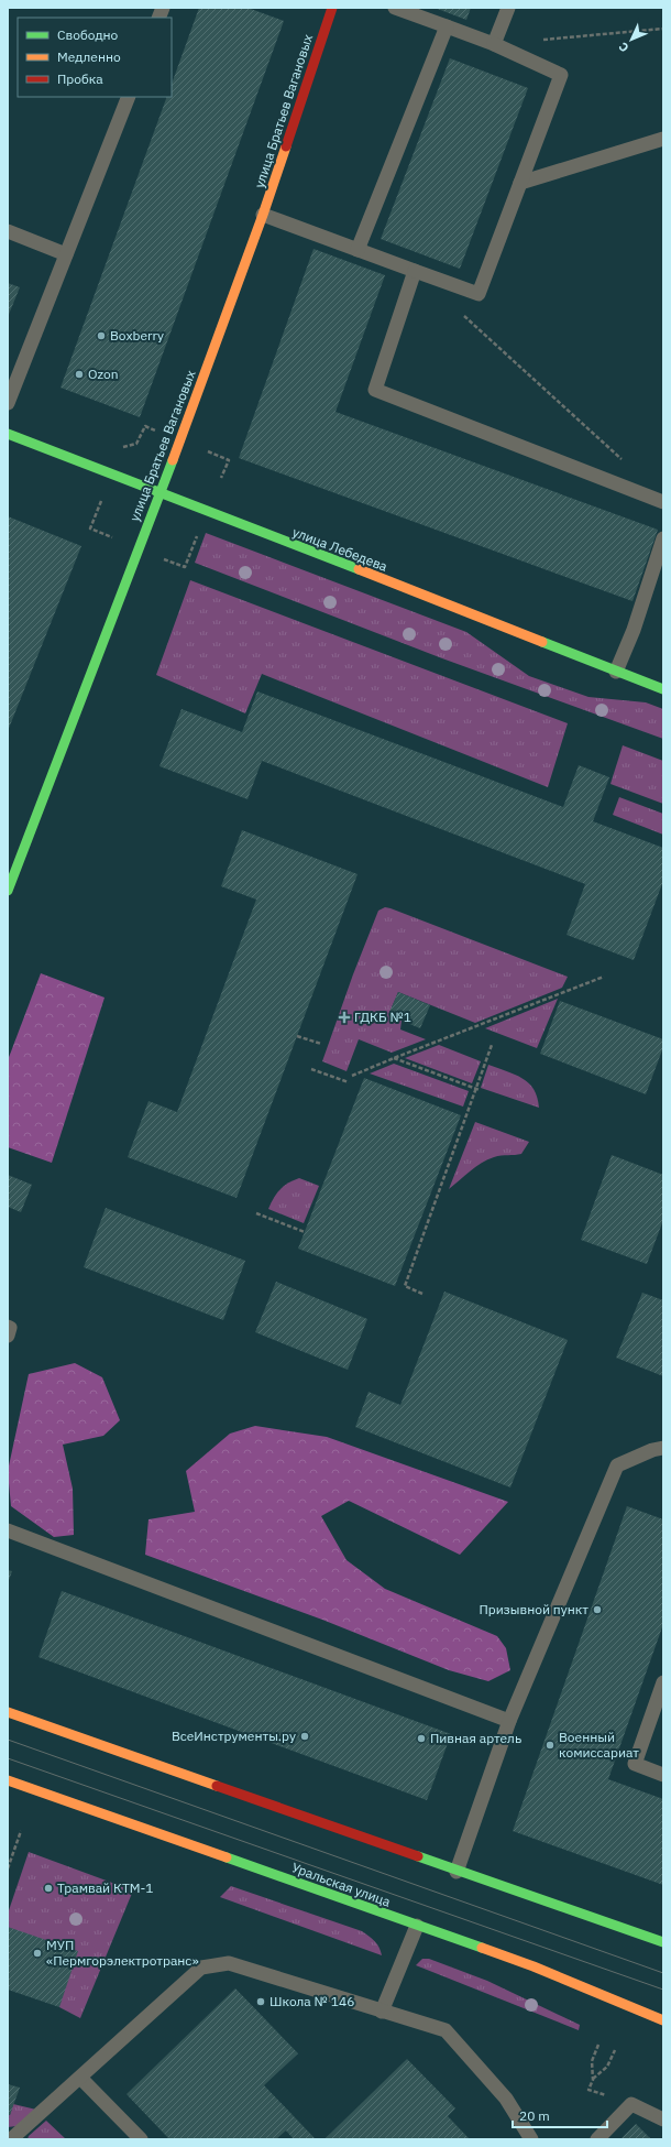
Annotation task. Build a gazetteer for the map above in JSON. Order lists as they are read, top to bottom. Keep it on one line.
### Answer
{"streets":{"street":["улица Братьев Вагановых","улица Лебедева","Уральская улица"]},"crossings":[["улица Братьев Вагановых","улица Лебедева"]],"places":{"other":["Boxberry","Ozon","Призывной пункт","ВсеИнструменты.ру","Пивная артель","Военный комиссариат","Трамвай КТМ-1","МУП «Пермгорэлектротранс»","Школа № 146"],"health":["ГДКБ №1"]},"legend":["Свободно","Медленно","Пробка"],"scale_bar":"20 m","north":"bottom left"}
